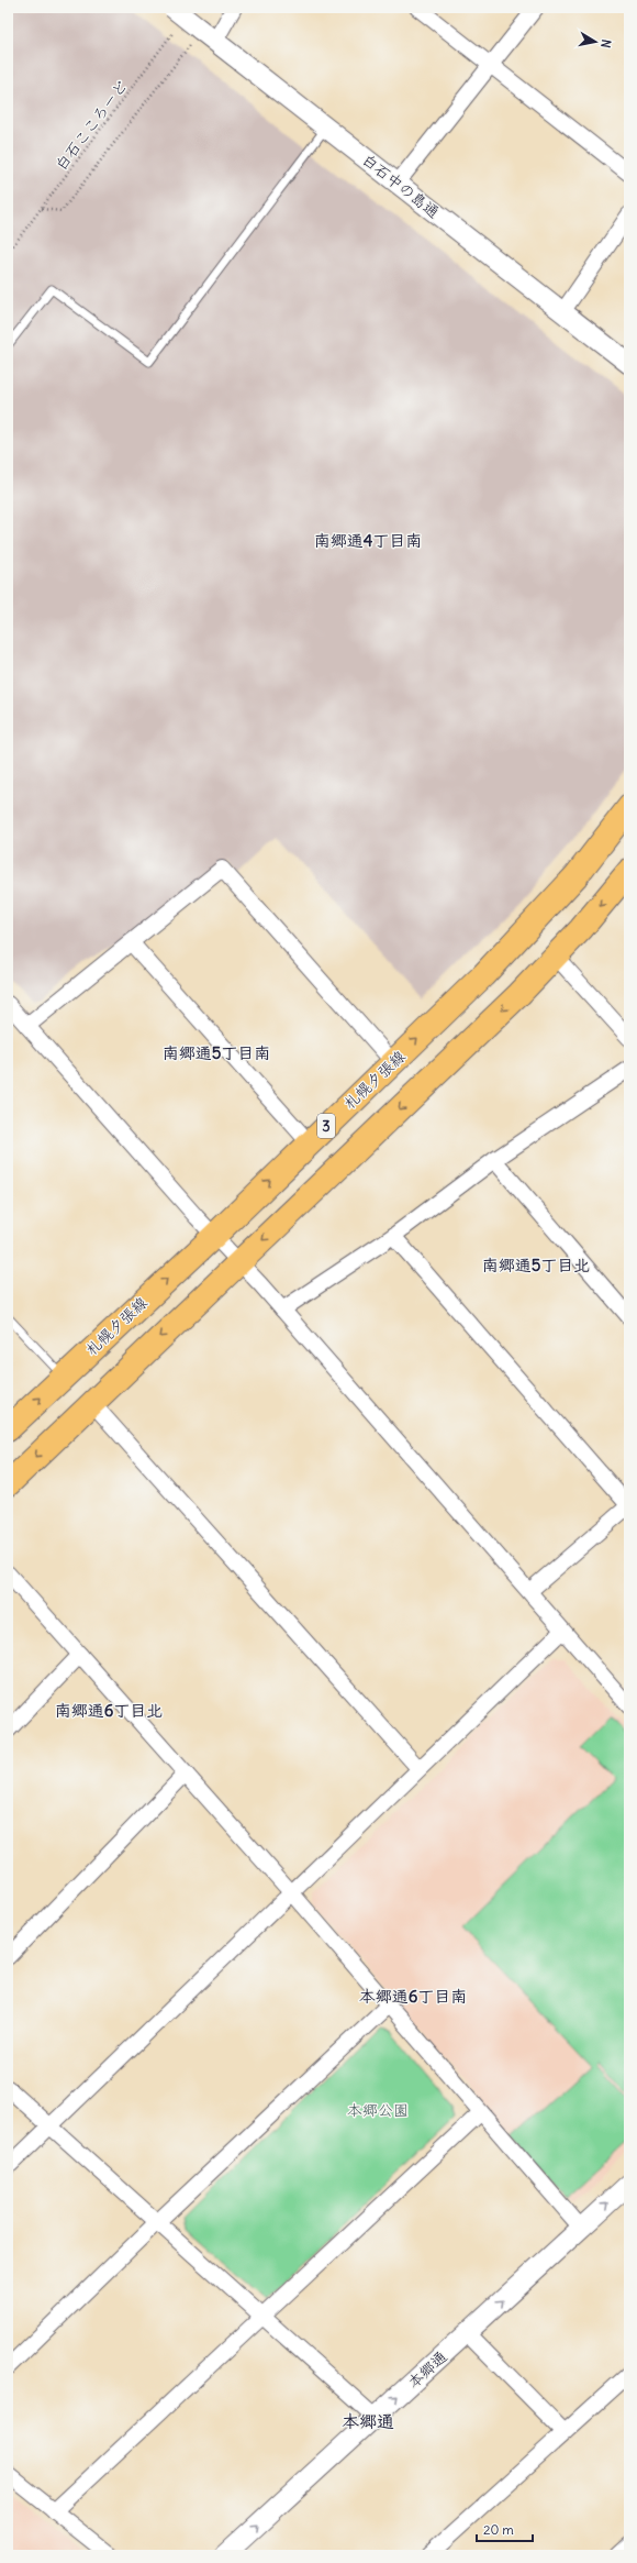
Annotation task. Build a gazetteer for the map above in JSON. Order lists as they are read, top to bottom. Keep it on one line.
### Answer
{"streets":{"main road":["札幌夕張線","3"],"street":["白石中の島通","本郷通"],"path":["白石こころーど"]},"crossings":[["白石こころーど","白石中の島通"]],"districts":["南郷通4丁目南","南郷通5丁目南","南郷通5丁目北","南郷通6丁目北","本郷通6丁目南","本郷通"],"parks":["本郷公園"],"scale_bar":"20 m","north":"right"}
